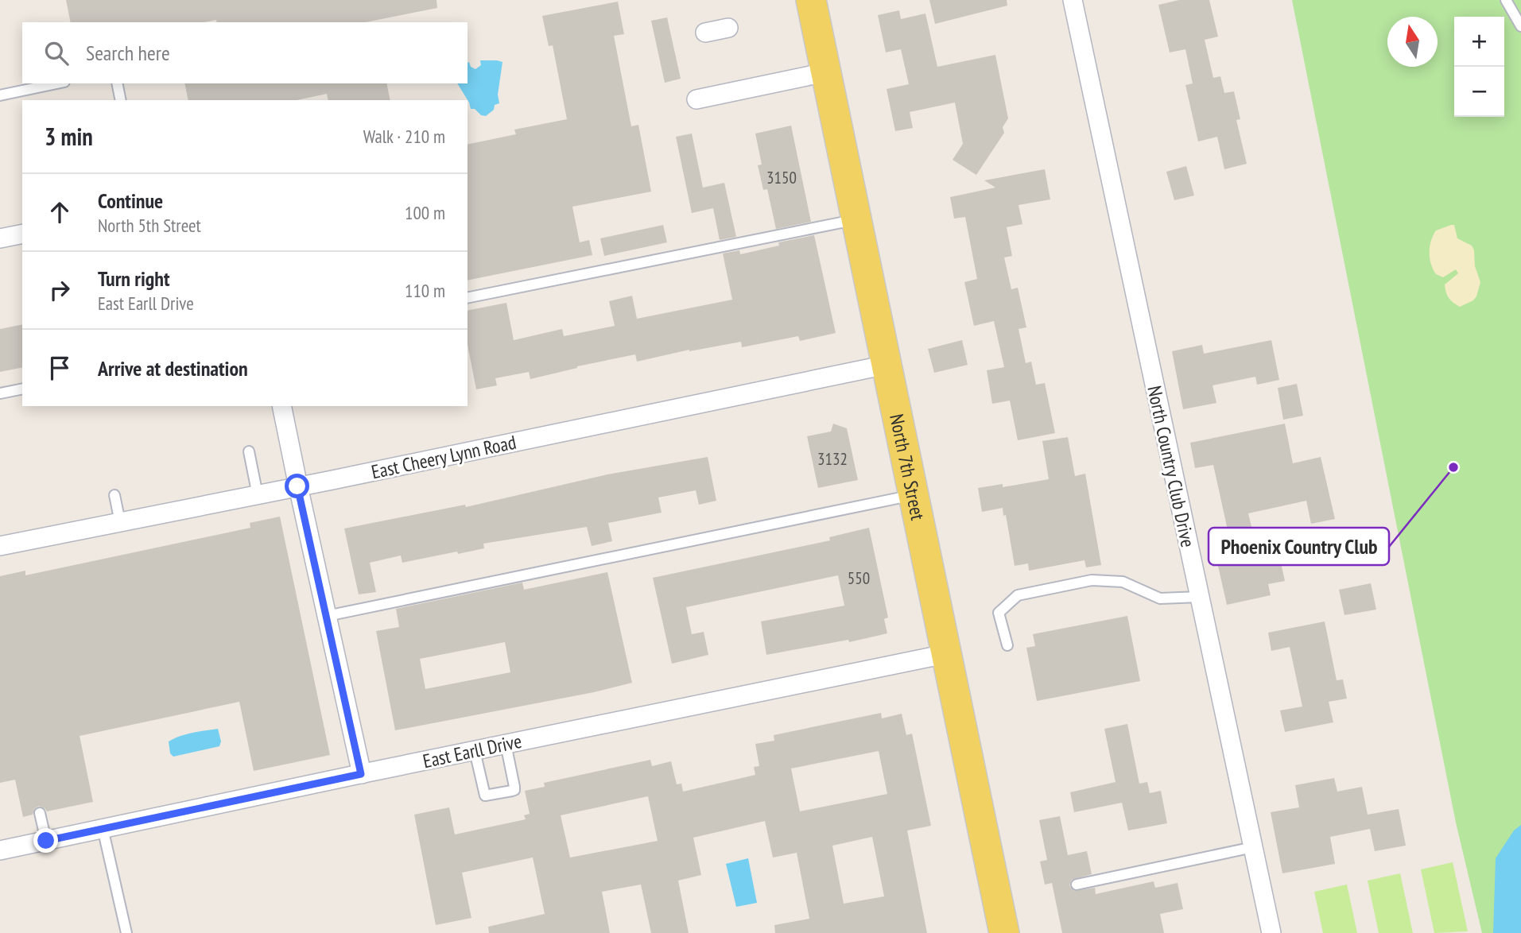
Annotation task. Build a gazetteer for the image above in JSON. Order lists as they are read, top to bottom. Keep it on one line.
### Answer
{"streets":{"main road":["North 7th Street"],"street":["East Cheery Lynn Road","North Country Club Drive","East Earll Drive"]},"crossings":[["East Cheery Lynn Road","North 7th Street"],["North 7th Street","East Earll Drive"]],"places":["Phoenix Country Club"],"house_numbers":["3150","3132","550"],"north":"top","page":{"map_buttons":["+","−"],"search":"Search here","heading":["3 min","Walk · 210 m"],"list":[["Continue","North 5th Street","100 m"],["Turn right","East Earll Drive","110 m"],"Arrive at destination"]}}
